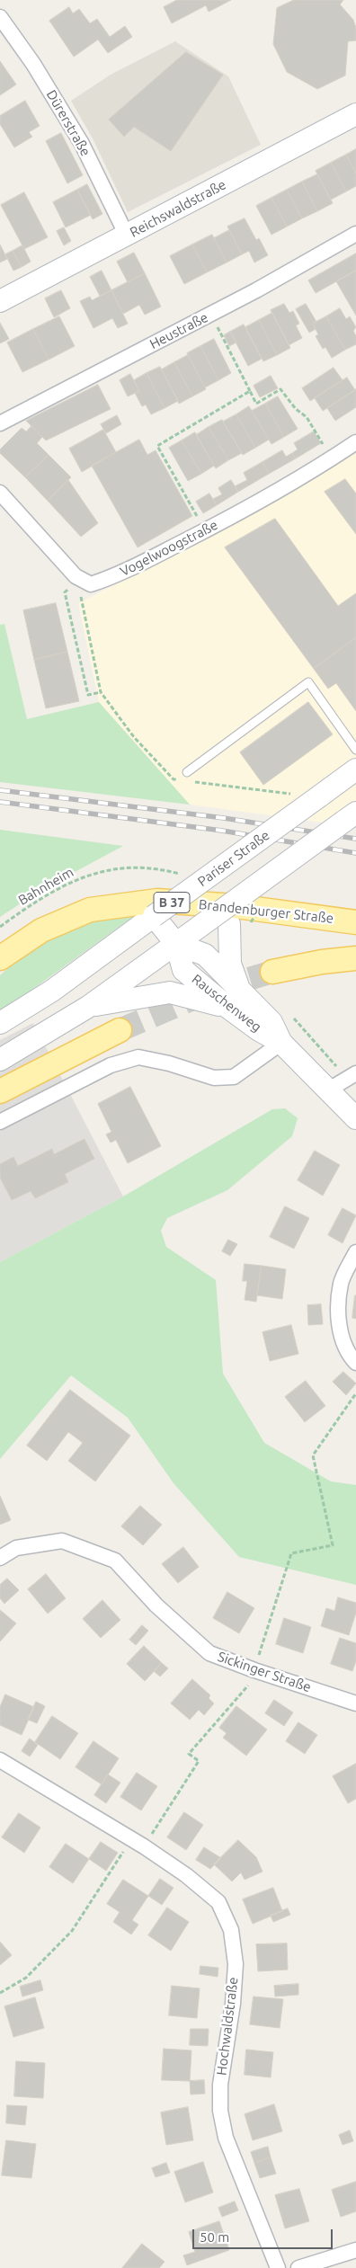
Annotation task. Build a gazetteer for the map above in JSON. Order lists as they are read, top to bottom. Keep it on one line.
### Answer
{"streets":{"main road":["B 37","Brandenburger Straße"],"street":["Dürerstraße","Reichswaldstraße","Heustraße","Vogelwoogstraße","Pariser Straße","Rauschenweg","Sickinger Straße","Hochwaldstraße"],"path":["Bahnheim"]},"crossings":[["Dürerstraße","Reichswaldstraße"]],"scale_bar":"50 m"}
